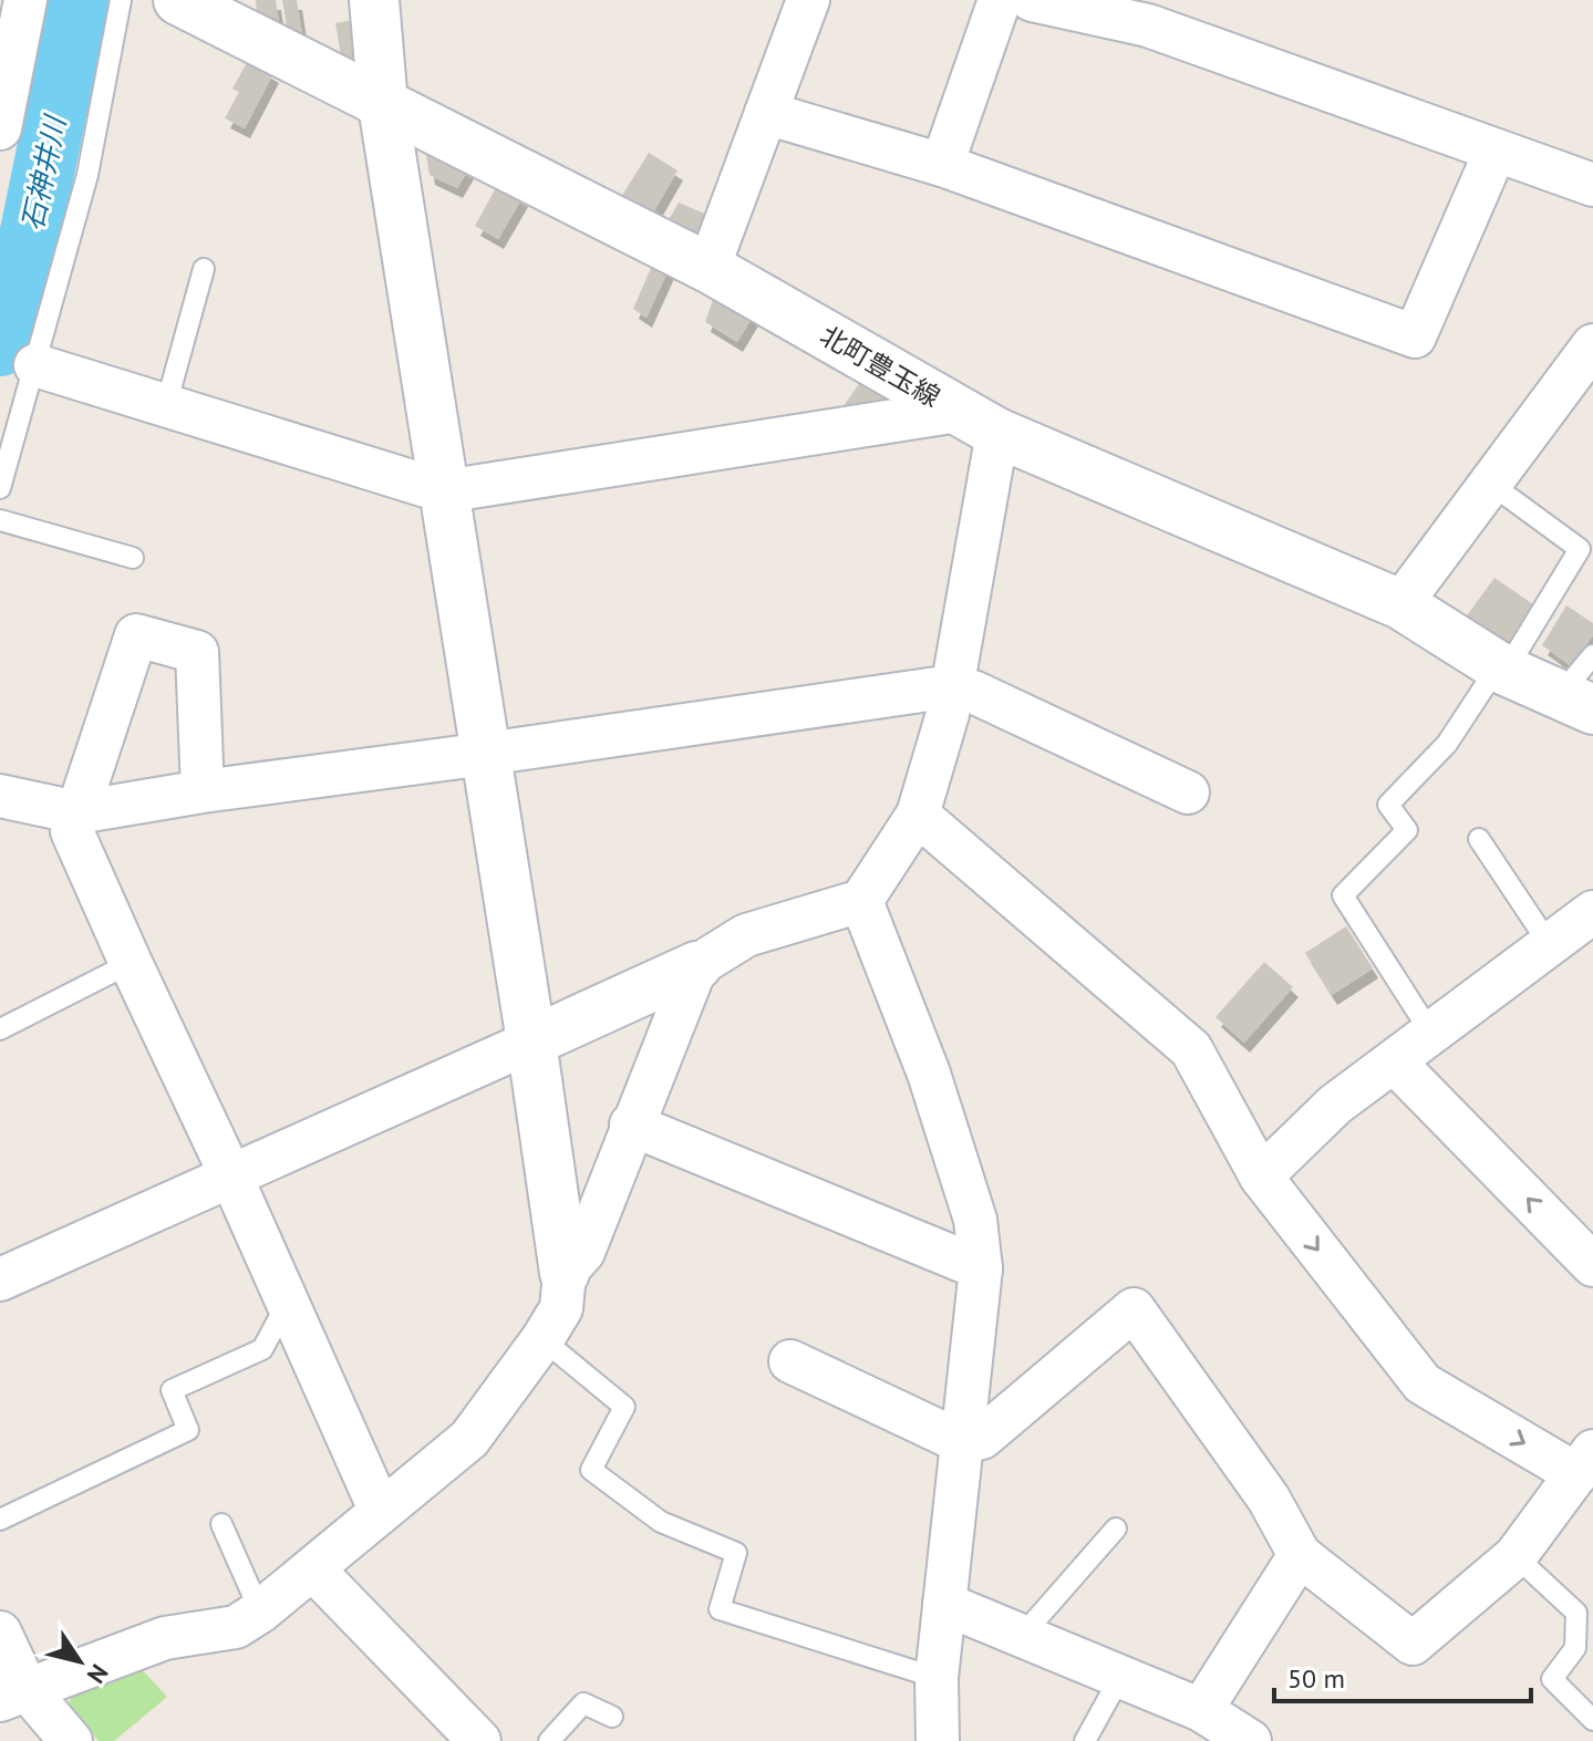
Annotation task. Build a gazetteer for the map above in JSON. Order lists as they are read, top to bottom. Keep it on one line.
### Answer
{"streets":{"main road":["北町豊玉線"]},"water":["石神井川"],"scale_bar":"50 m","north":"bottom right"}
